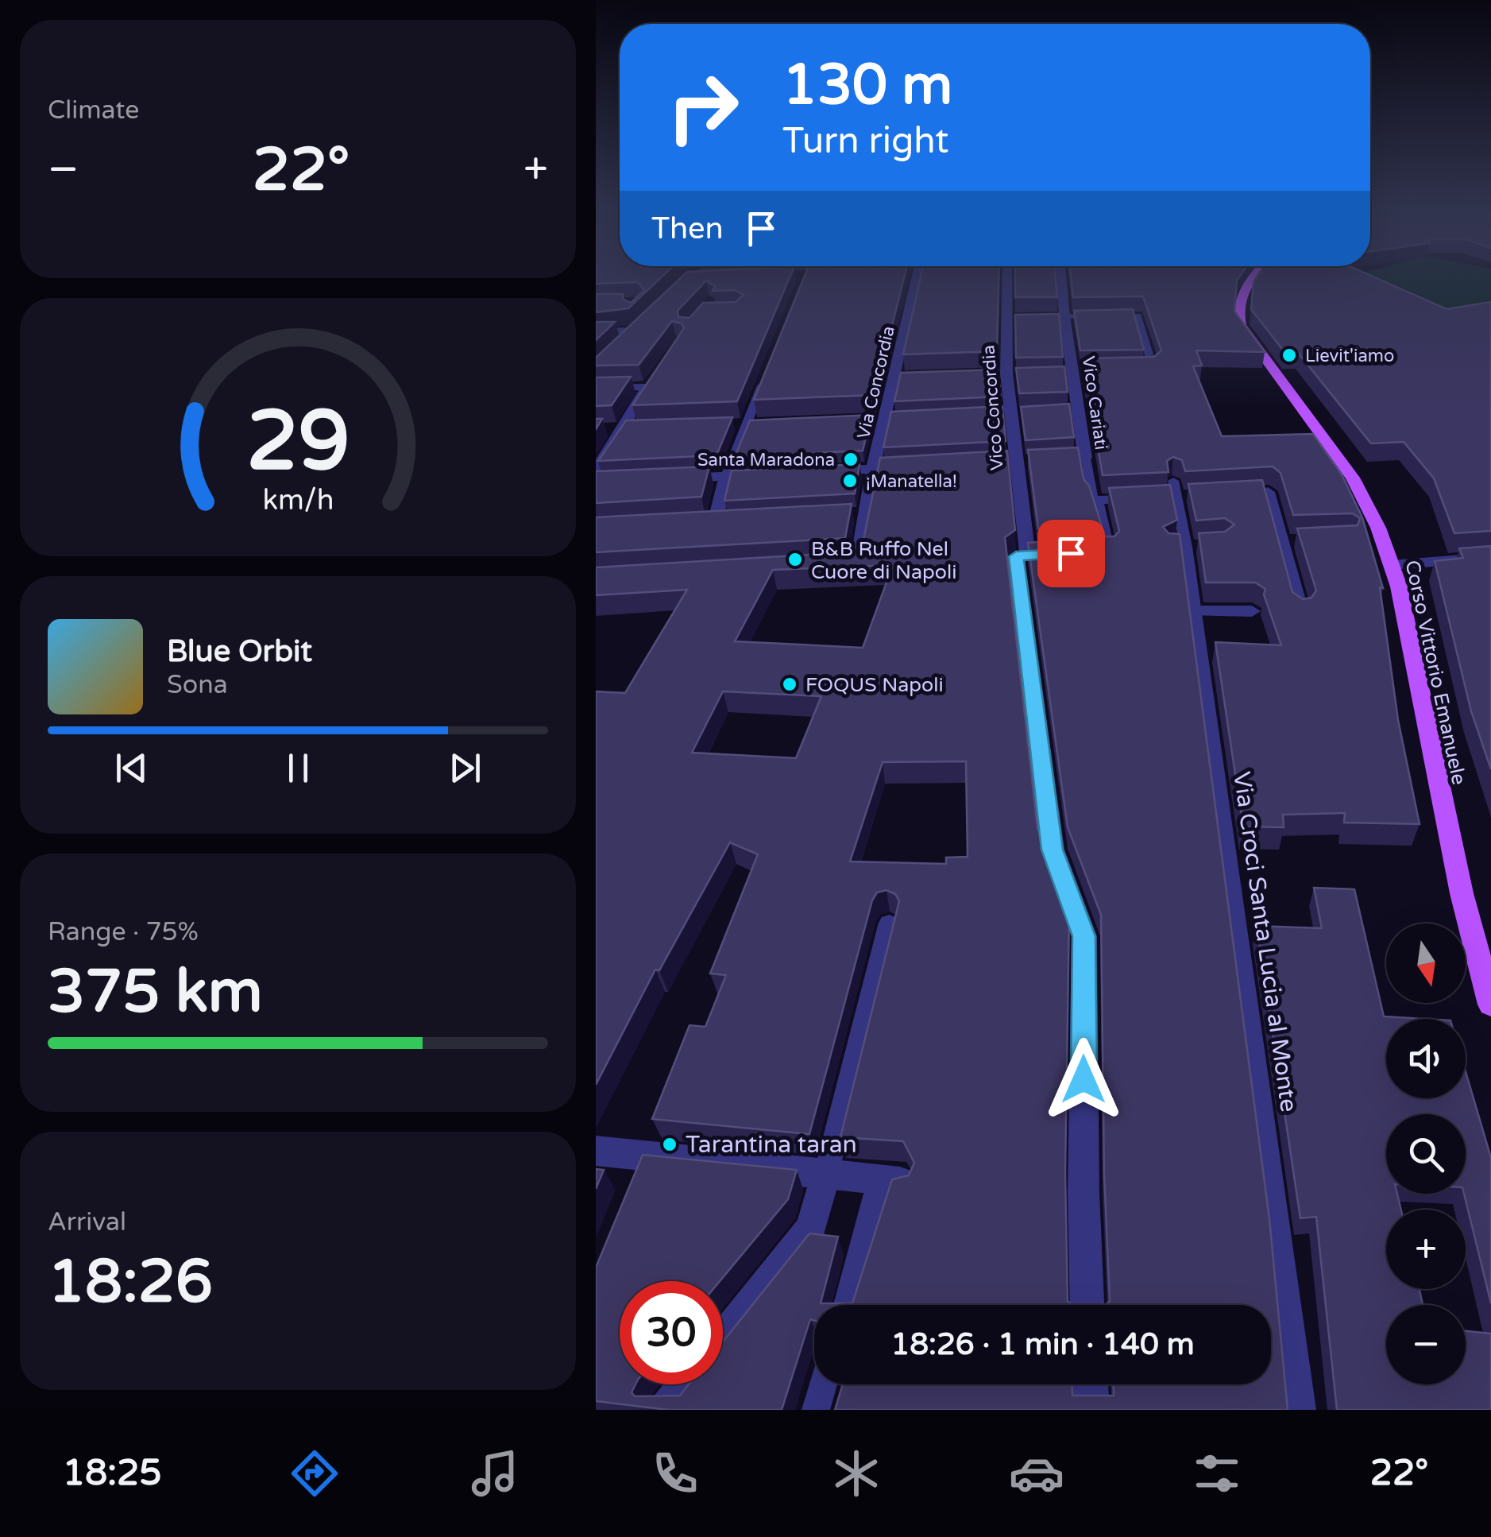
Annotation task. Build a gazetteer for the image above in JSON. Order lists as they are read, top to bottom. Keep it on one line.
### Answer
{"streets":{"main road":["Corso Vittorio Emanuele"],"street":["Via Concordia","Vico Cariati","Vico Concordia"],"lane":["Via Croci Santa Lucia al Monte"]},"places":["Lievit'iamo","Santa Maradona","¡Manatella!","B&B Ruffo Nel Cuore di Napoli","FOQUS Napoli","Tarantina taran"],"north":"bottom","page":{"tile":["Climate",["Range · 75%","375 km"],["Arrival","18:26"]],"turn":["130 m","Turn right"],"heat":["−","22°","+"],"then":"Then","song":["Blue Orbit","Sona"],"map_buttons":["+","−"],"limit":"30","trip":"18:26 · 1 min · 140 m","tabs":["18:25","22°"],"gauge":["29","km/h"]}}
